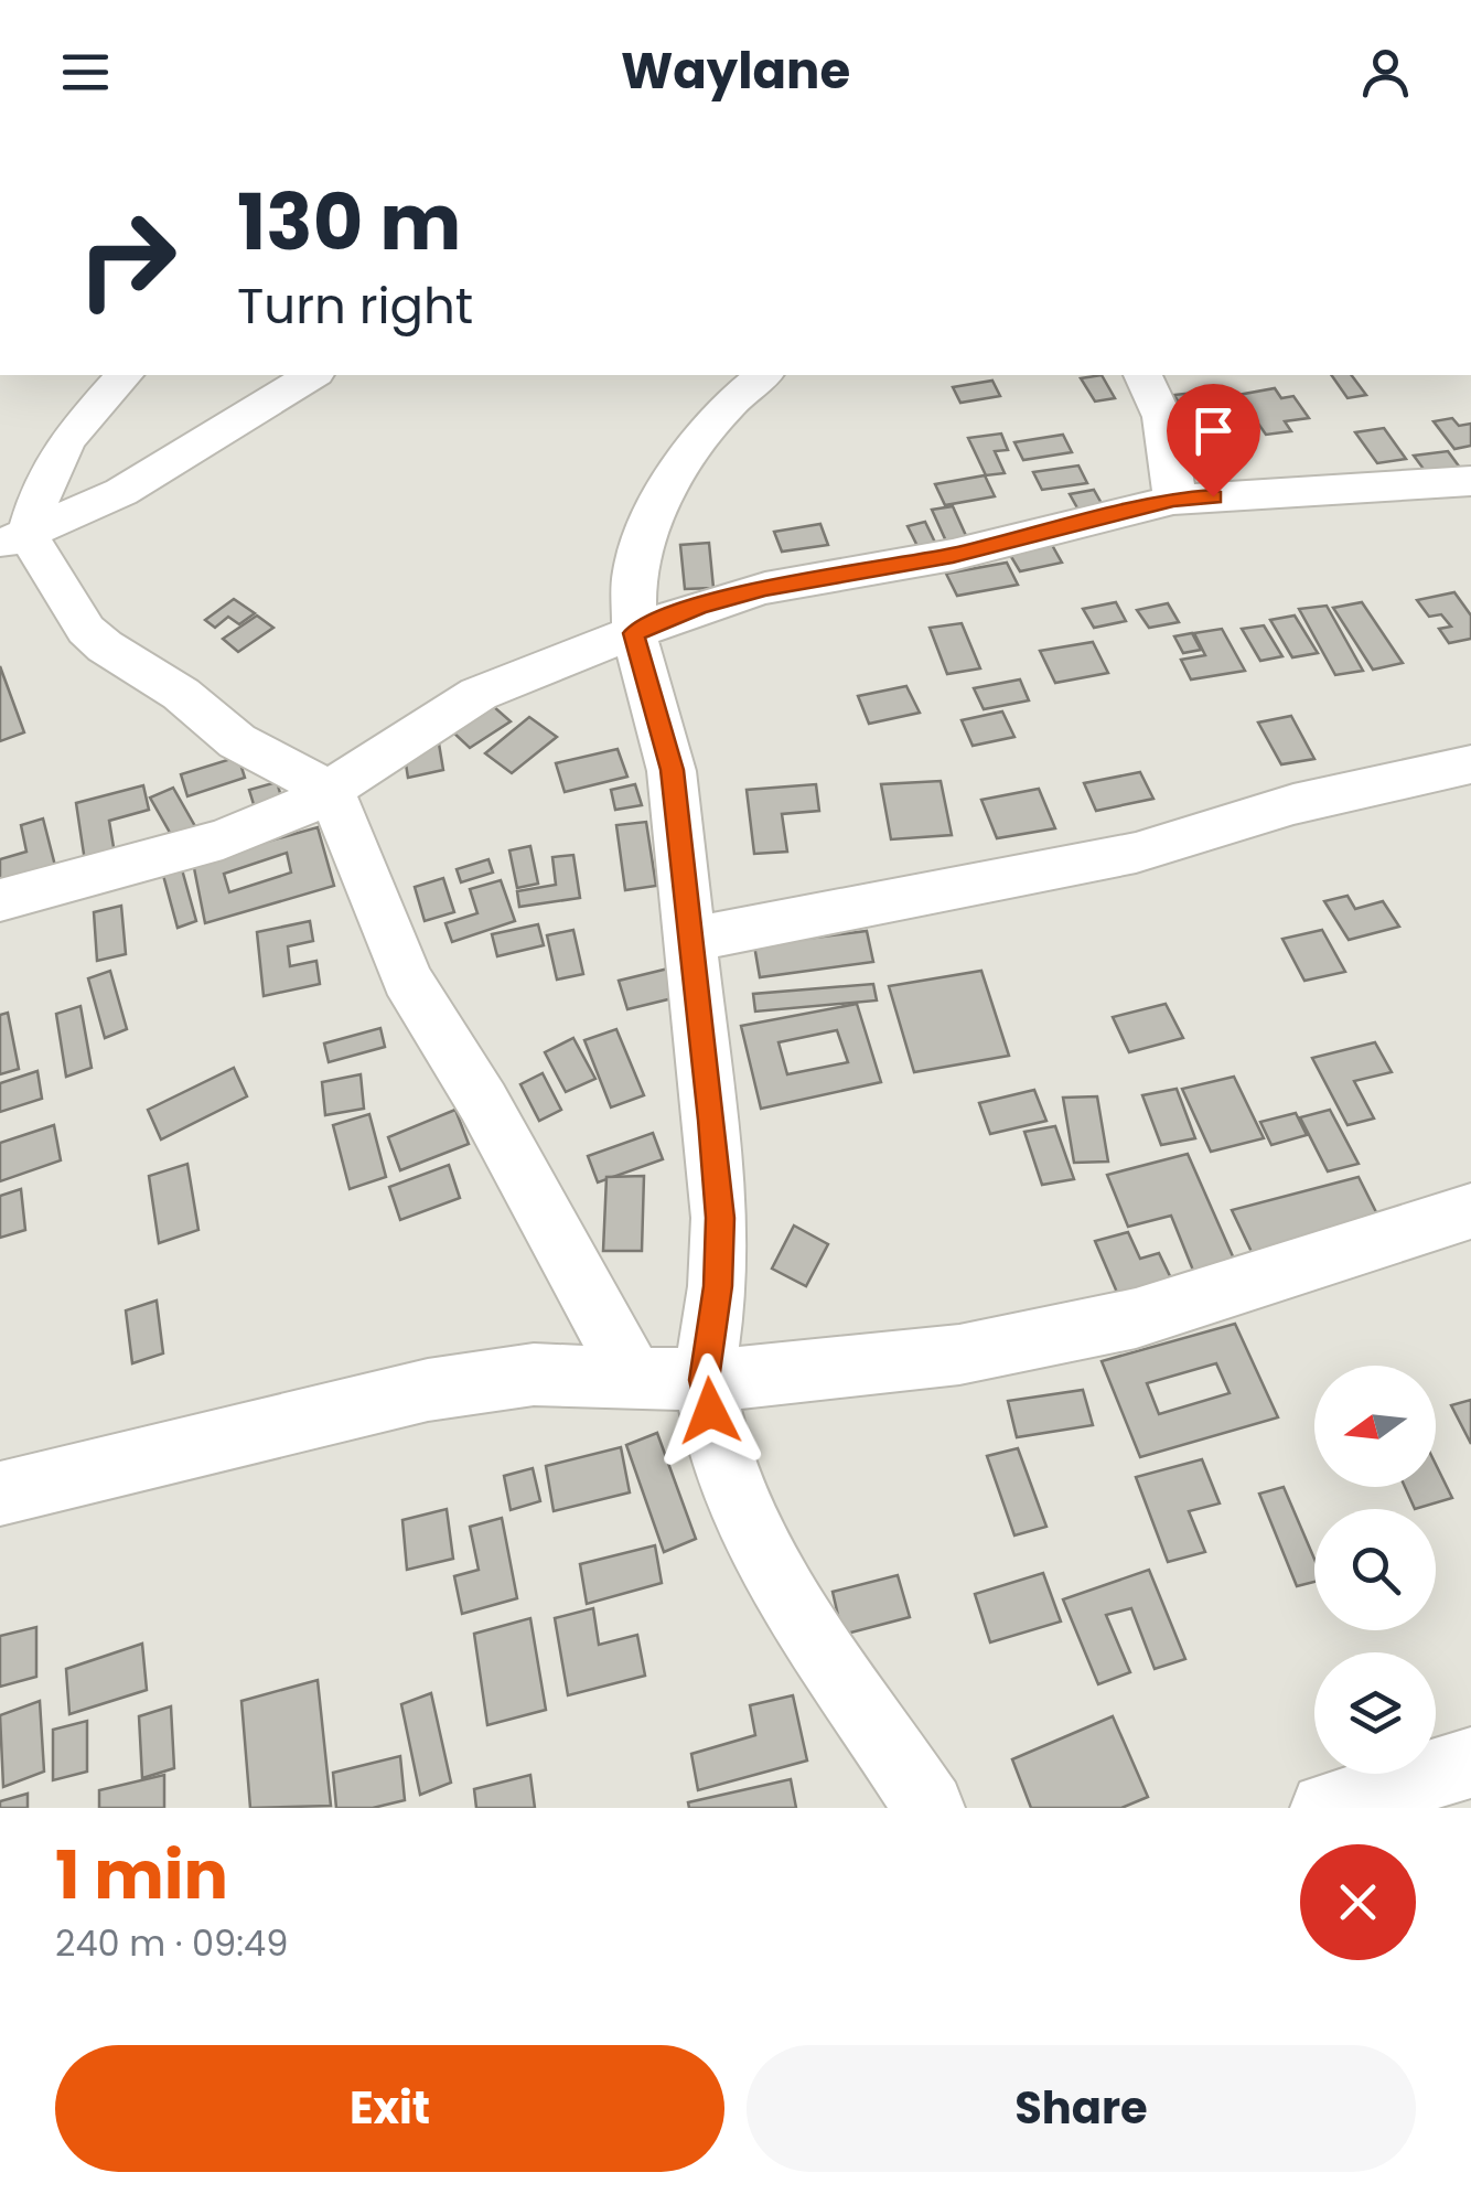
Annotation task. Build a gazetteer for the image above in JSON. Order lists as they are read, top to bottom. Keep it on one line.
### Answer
{"north":"left","page":{"header":"Waylane","turn":["130 m","Turn right"],"heading":["1 min","240 m · 09:49"],"buttons":["Exit","Share"]}}
